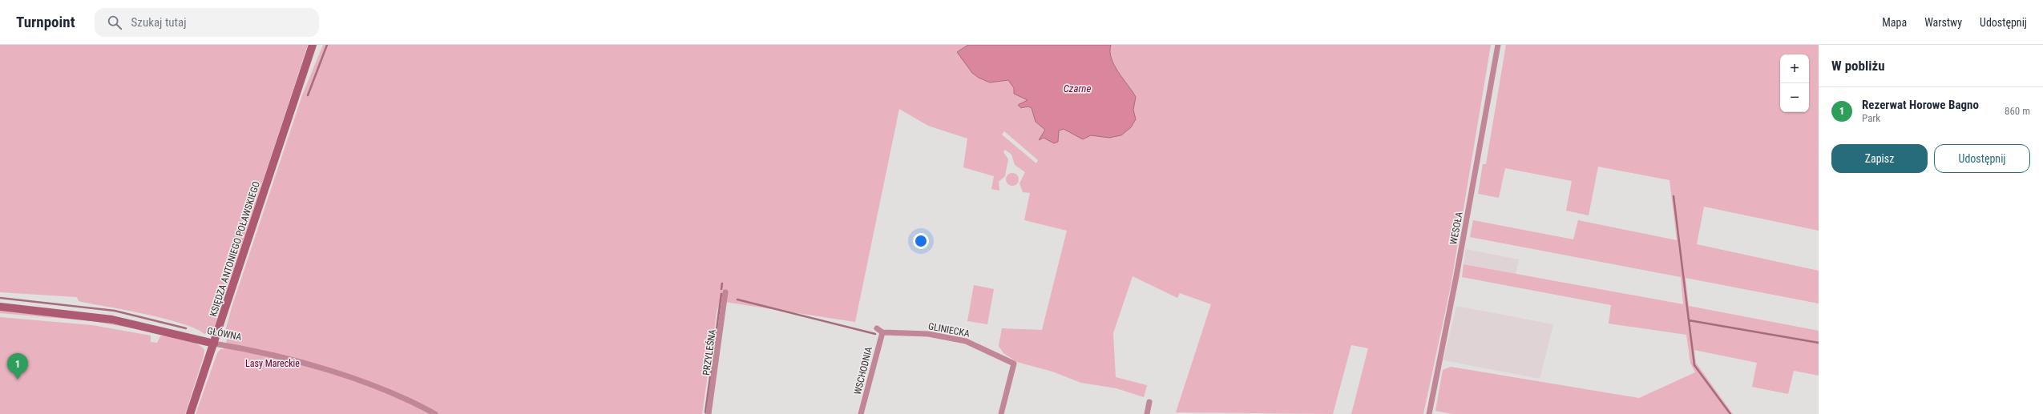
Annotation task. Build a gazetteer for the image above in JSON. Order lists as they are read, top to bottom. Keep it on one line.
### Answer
{"streets":{"main road":["KSIĘDZA ANTONIEGO POŁAWSKIEGO","GŁÓWNA"],"street":["WESOŁA","GLINIECKA","PRZYLEŚNA","WSCHODNIA"]},"crossings":[["KSIĘDZA ANTONIEGO POŁAWSKIEGO","GŁÓWNA"],["GLINIECKA","WSCHODNIA"]],"water":["Czarne"],"parks":["Lasy Mareckie"],"page":{"header":"Turnpoint","search":"Szukaj tutaj","nav":["Mapa","Warstwy","Udostępnij"],"heading":"W pobliżu","map_buttons":["+","−"],"list":[{"mark":"1","name":"Rezerwat Horowe Bagno","note":"Park","value":"860 m"}],"buttons":["Zapisz","Udostępnij"],"pins":"1"}}
